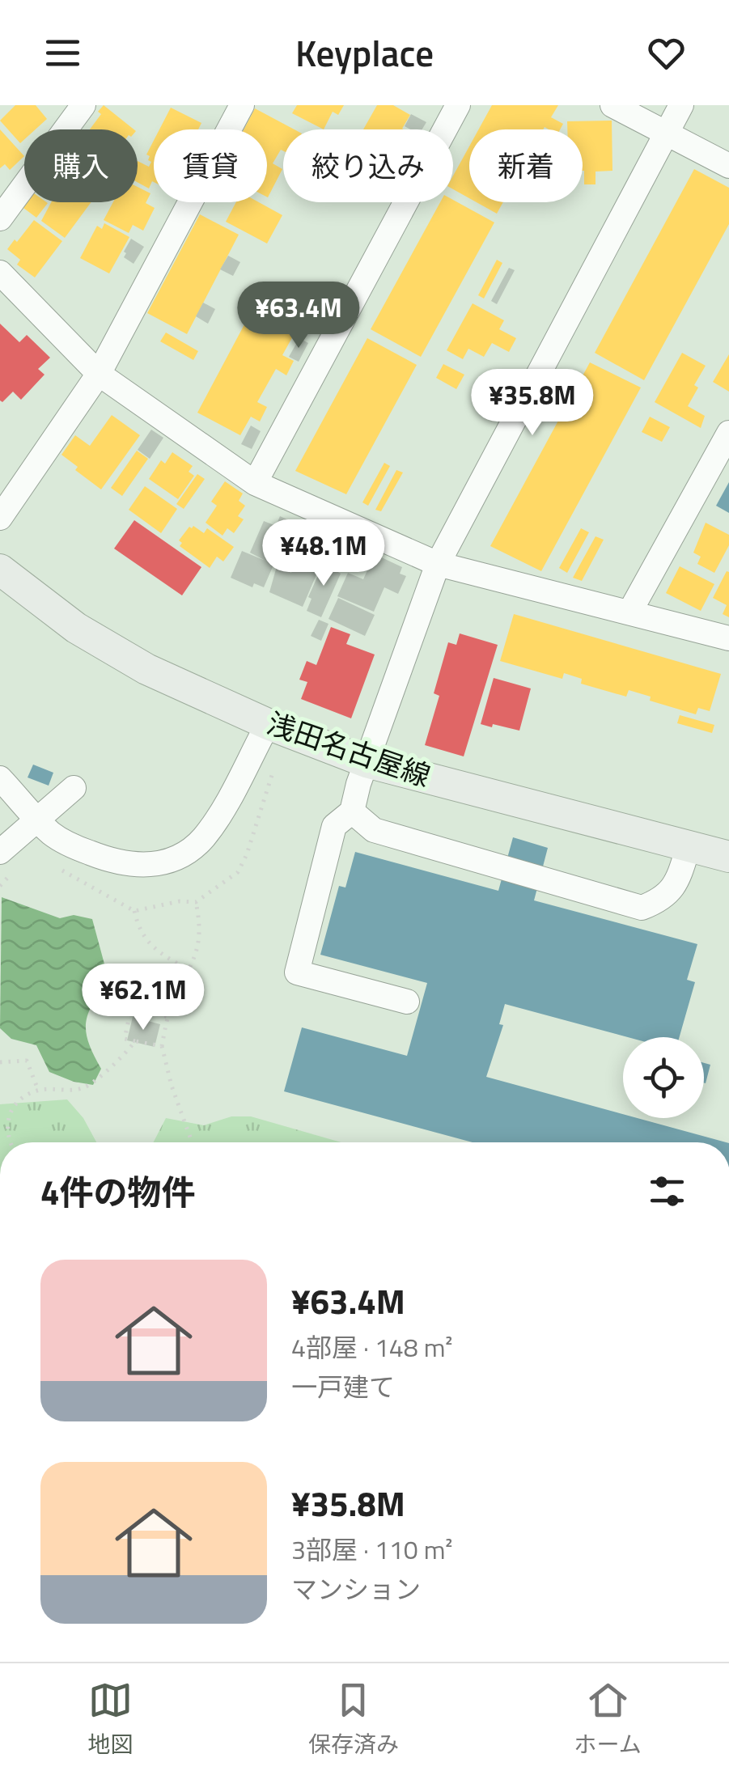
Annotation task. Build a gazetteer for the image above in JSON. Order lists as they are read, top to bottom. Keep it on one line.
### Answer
{"streets":{"main road":["浅田名古屋線"]},"page":{"header":"Keyplace","chip":["購入","賃貸","絞り込み","新着"],"price":["¥63.4M","¥35.8M","¥48.1M","¥62.1M"],"heading":"4件の物件","list":[{"name":"¥63.4M","note":"4部屋 · 148 m² · 一戸建て"},{"name":"¥35.8M","note":"3部屋 · 110 m² · マンション"}],"tabs":["地図","保存済み","ホーム"]}}
